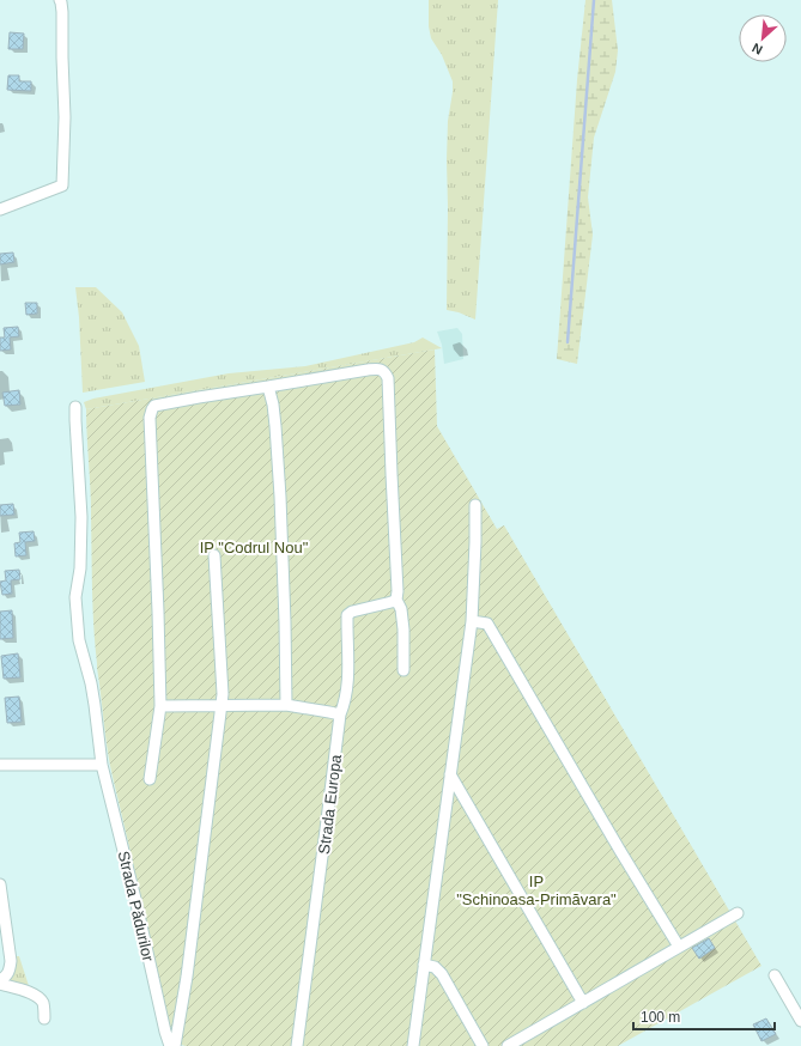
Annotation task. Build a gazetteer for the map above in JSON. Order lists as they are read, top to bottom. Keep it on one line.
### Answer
{"streets":{"street":["Strada Europa","Strada Pădurilor"]},"parks":["IP \"Codrul Nou\"","IP \"Schinoasa-Primăvara\""],"scale_bar":"100 m","north":"bottom left"}
